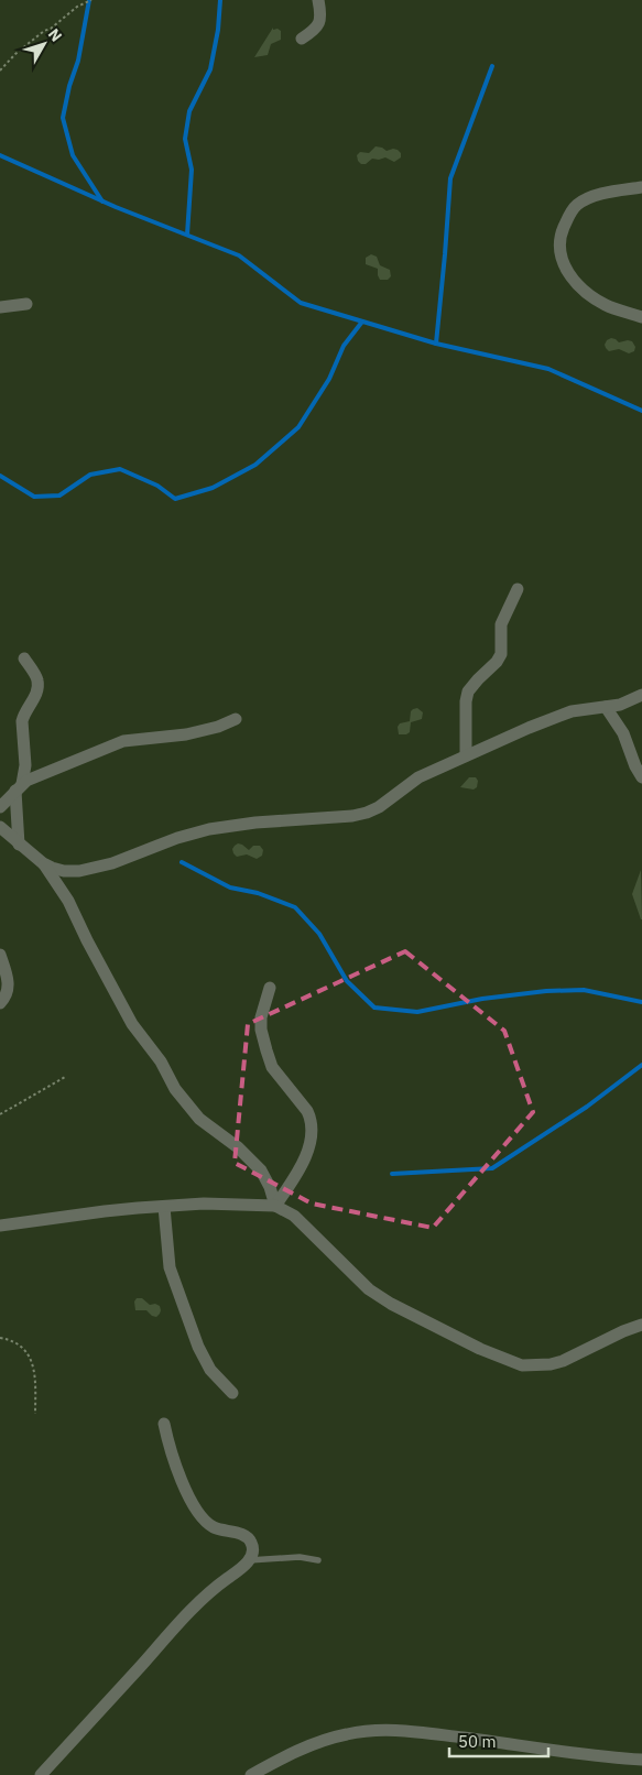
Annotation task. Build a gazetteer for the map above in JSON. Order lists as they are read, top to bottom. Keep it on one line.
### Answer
{"scale_bar":"50 m","north":"top right"}
